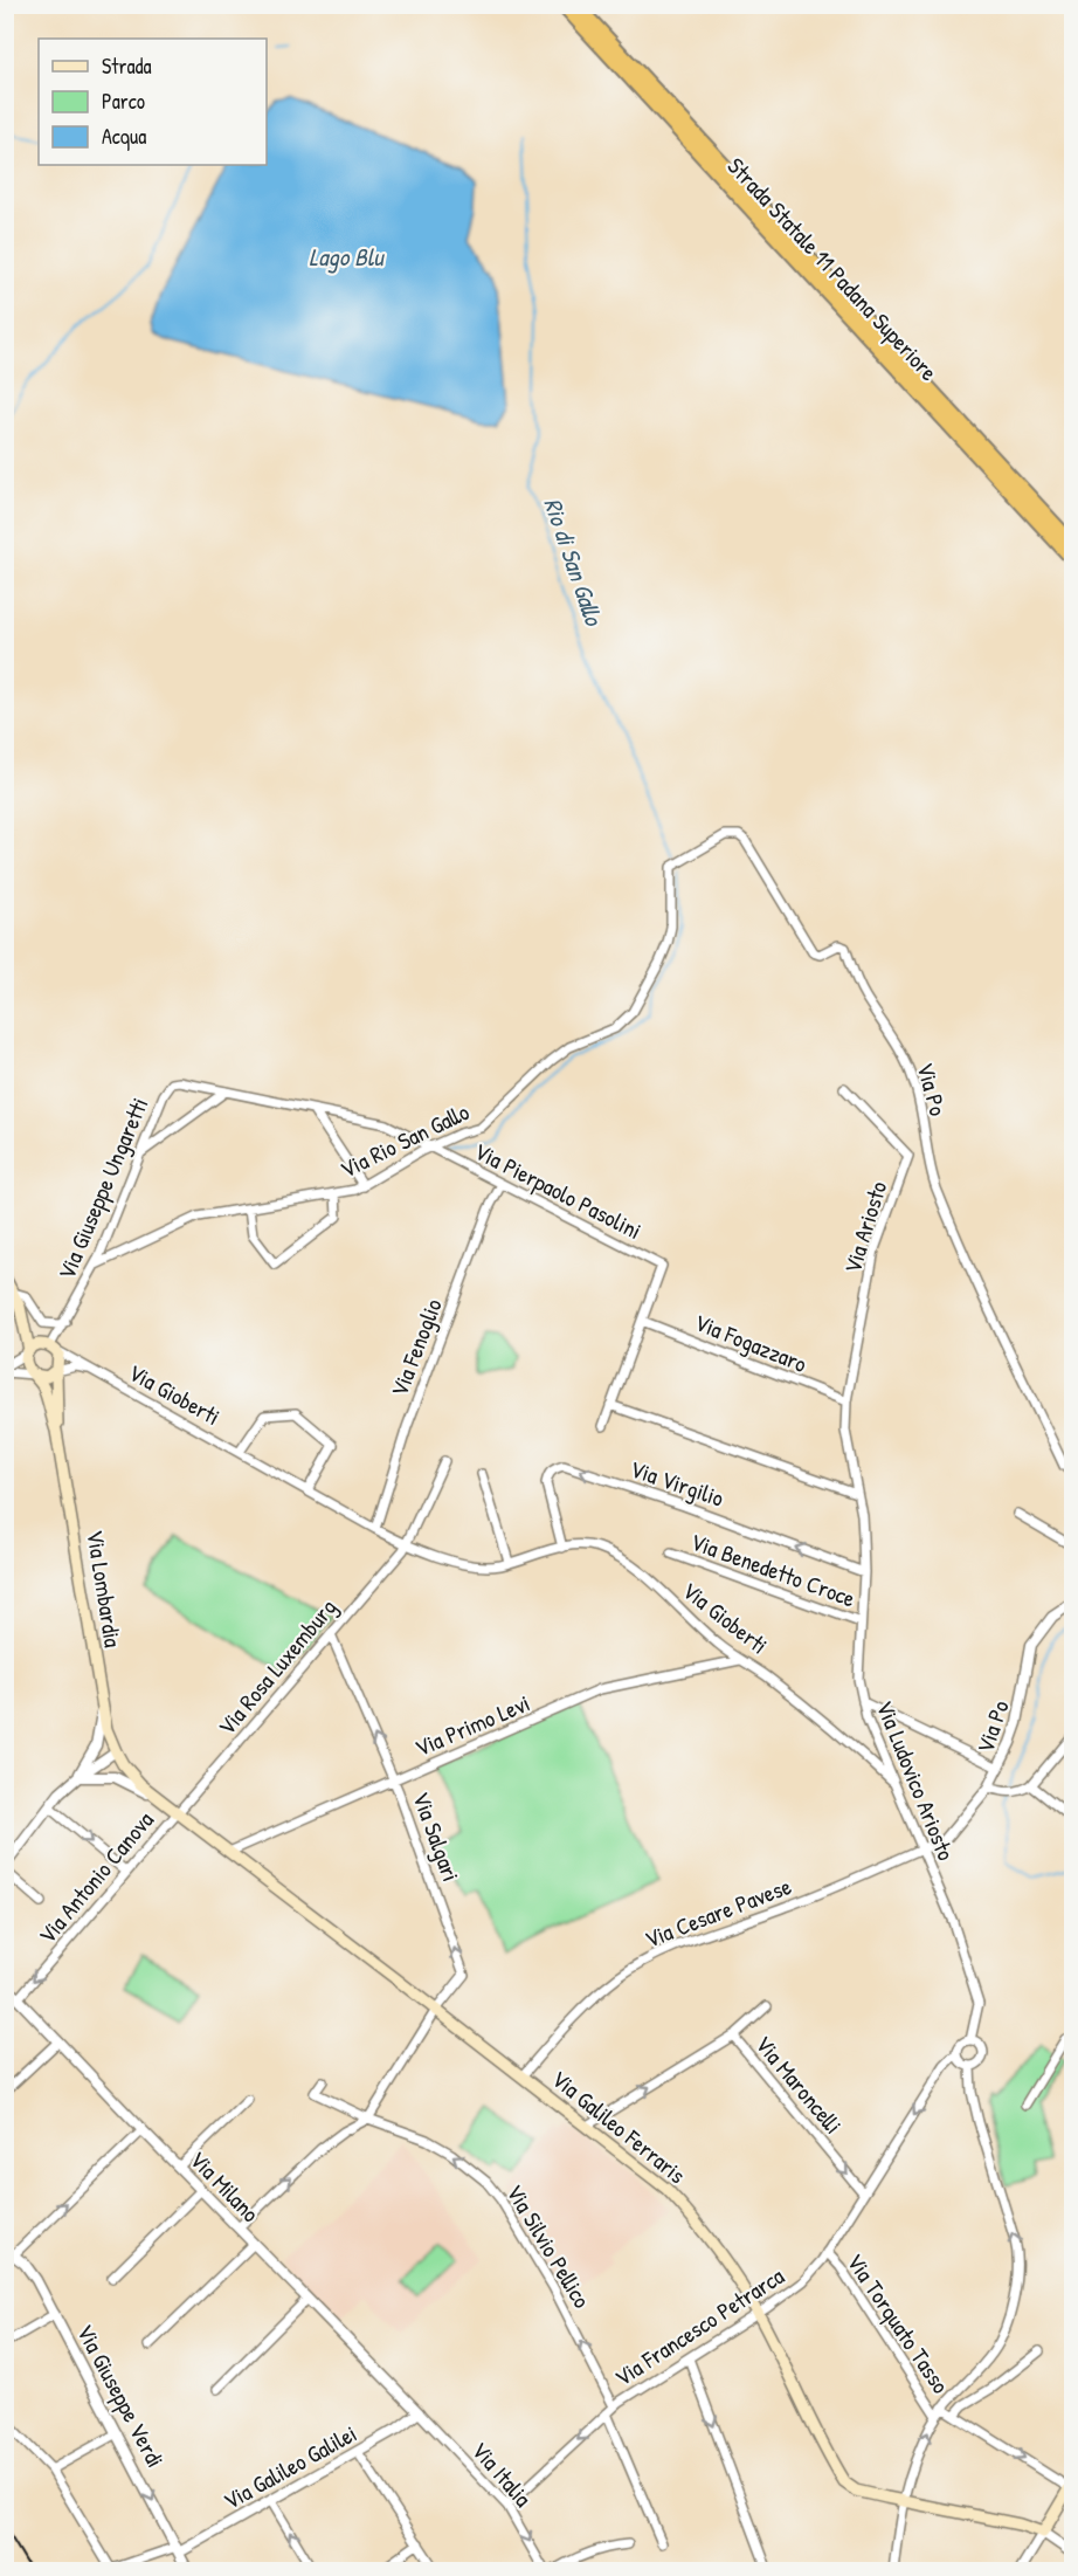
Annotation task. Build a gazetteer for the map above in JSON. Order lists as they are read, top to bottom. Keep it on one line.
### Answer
{"streets":{"highway":["Strada Statale 11 Padana Superiore"],"main road":["Via Lombardia","Via Galileo Ferraris"],"street":["Via Po","Via Rio San Gallo","Via Giuseppe Ungaretti","Via Pierpaolo Pasolini","Via Ariosto","Via Fogazzaro","Via Fenoglio","Via Gioberti","Via Virgilio","Via Benedetto Croce","Via Rosa Luxemburg","Via Primo Levi","Via Ludovico Ariosto","Via Salgari","Via Antonio Canova","Via Cesare Pavese","Via Maroncelli","Via Milano","Via Silvio Pellico","Via Torquato Tasso","Via Francesco Petrarca","Via Giuseppe Verdi","Via Galileo Galilei","Via Italia"]},"crossings":[["Via Po","Via Rio San Gallo"],["Via Po","Via Ludovico Ariosto"],["Via Po","Via Cesare Pavese"],["Via Rio San Gallo","Via Giuseppe Ungaretti"],["Via Rio San Gallo","Via Pierpaolo Pasolini"],["Via Giuseppe Ungaretti","Via Pierpaolo Pasolini"],["Via Giuseppe Ungaretti","Via Gioberti"],["Via Giuseppe Ungaretti","Via Lombardia"],["Via Pierpaolo Pasolini","Via Fogazzaro"],["Via Pierpaolo Pasolini","Via Fenoglio"],["Via Ariosto","Via Fogazzaro"],["Via Ariosto","Via Ludovico Ariosto"],["Via Fogazzaro","Via Ludovico Ariosto"],["Via Fenoglio","Via Gioberti"],["Via Gioberti","Via Virgilio"],["Via Gioberti","Via Lombardia"],["Via Gioberti","Via Rosa Luxemburg"],["Via Gioberti","Via Primo Levi"],["Via Gioberti","Via Ludovico Ariosto"],["Via Virgilio","Via Ludovico Ariosto"],["Via Benedetto Croce","Via Ludovico Ariosto"],["Via Lombardia","Via Galileo Ferraris"],["Via Rosa Luxemburg","Via Salgari"],["Via Rosa Luxemburg","Via Antonio Canova"],["Via Rosa Luxemburg","Via Galileo Ferraris"],["Via Primo Levi","Via Salgari"],["Via Primo Levi","Via Galileo Ferraris"],["Via Ludovico Ariosto","Via Cesare Pavese"],["Via Ludovico Ariosto","Via Galileo Ferraris"],["Via Ludovico Ariosto","Via Torquato Tasso"],["Via Ludovico Ariosto","Via Francesco Petrarca"],["Via Salgari","Via Galileo Ferraris"],["Via Antonio Canova","Via Galileo Ferraris"],["Via Antonio Canova","Via Milano"],["Via Cesare Pavese","Via Galileo Ferraris"],["Via Maroncelli","Via Galileo Ferraris"],["Via Maroncelli","Via Francesco Petrarca"],["Via Galileo Ferraris","Via Francesco Petrarca"],["Via Milano","Via Galileo Galilei"],["Via Milano","Via Italia"],["Via Silvio Pellico","Via Francesco Petrarca"],["Via Torquato Tasso","Via Francesco Petrarca"],["Via Francesco Petrarca","Via Italia"],["Via Giuseppe Verdi","Via Galileo Galilei"],["Via Galileo Galilei","Via Italia"]],"one_way":["Via Salgari","Via Antonio Canova","Via Silvio Pellico","Via Francesco Petrarca","Via Italia"],"water":["Lago Blu","Rio di San Gallo"],"legend":["Strada","Parco","Acqua"]}
